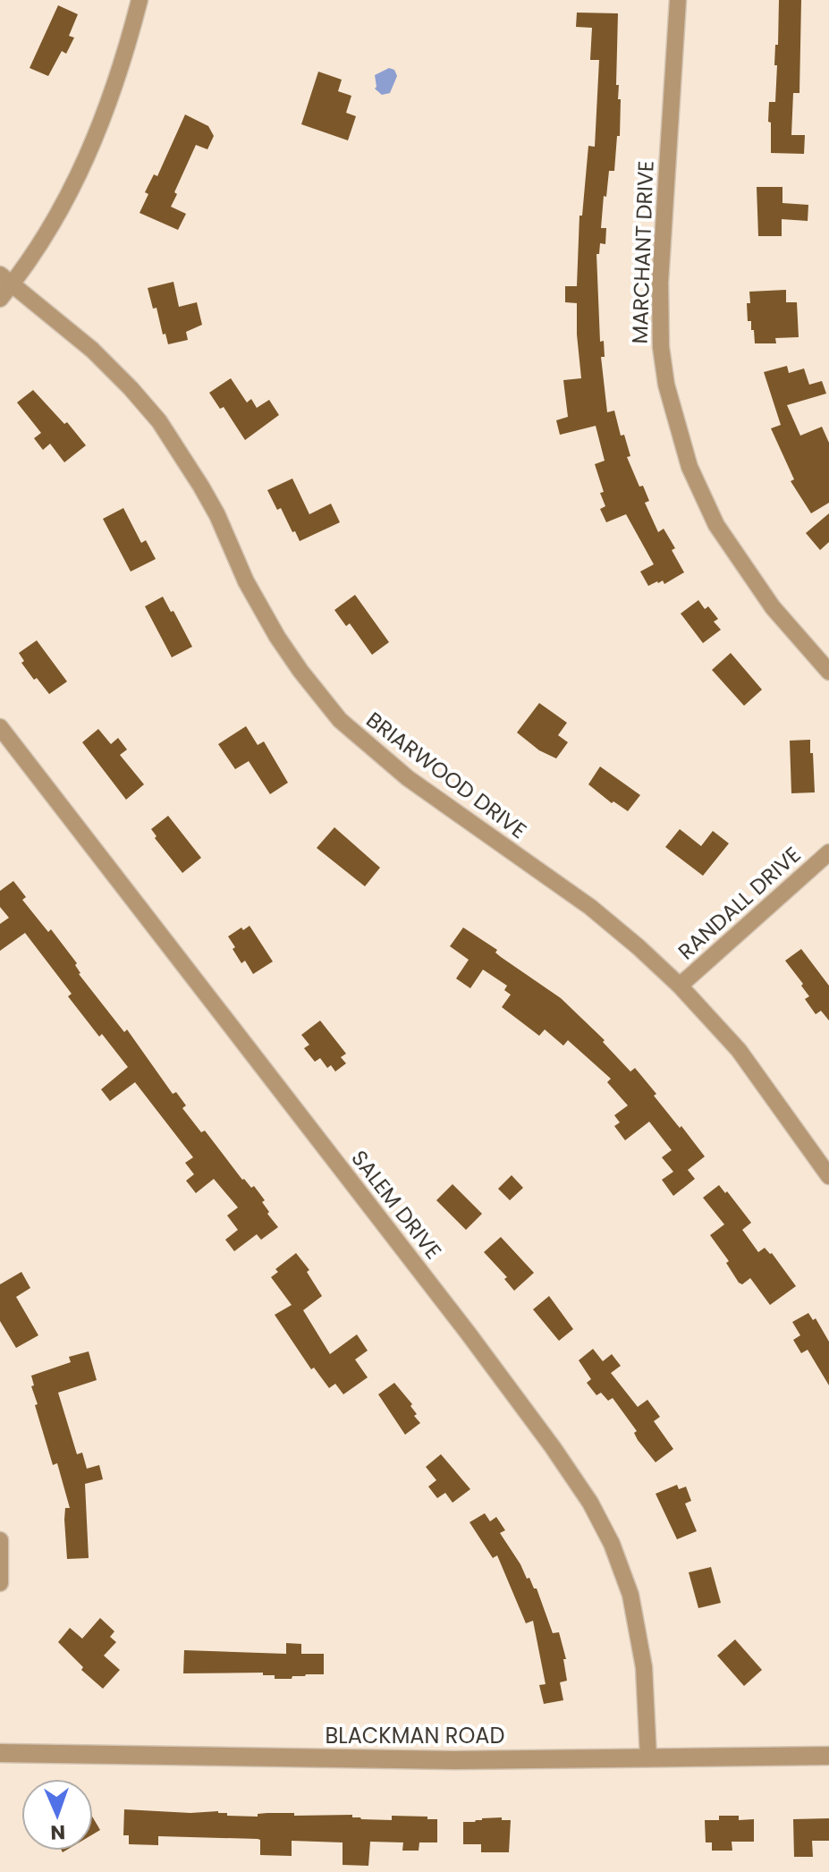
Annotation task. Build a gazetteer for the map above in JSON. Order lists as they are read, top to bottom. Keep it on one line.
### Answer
{"streets":{"street":["MARCHANT DRIVE","BRIARWOOD DRIVE","RANDALL DRIVE","SALEM DRIVE","BLACKMAN ROAD"]},"crossings":[["BRIARWOOD DRIVE","RANDALL DRIVE"],["SALEM DRIVE","BLACKMAN ROAD"]],"north":"bottom"}
